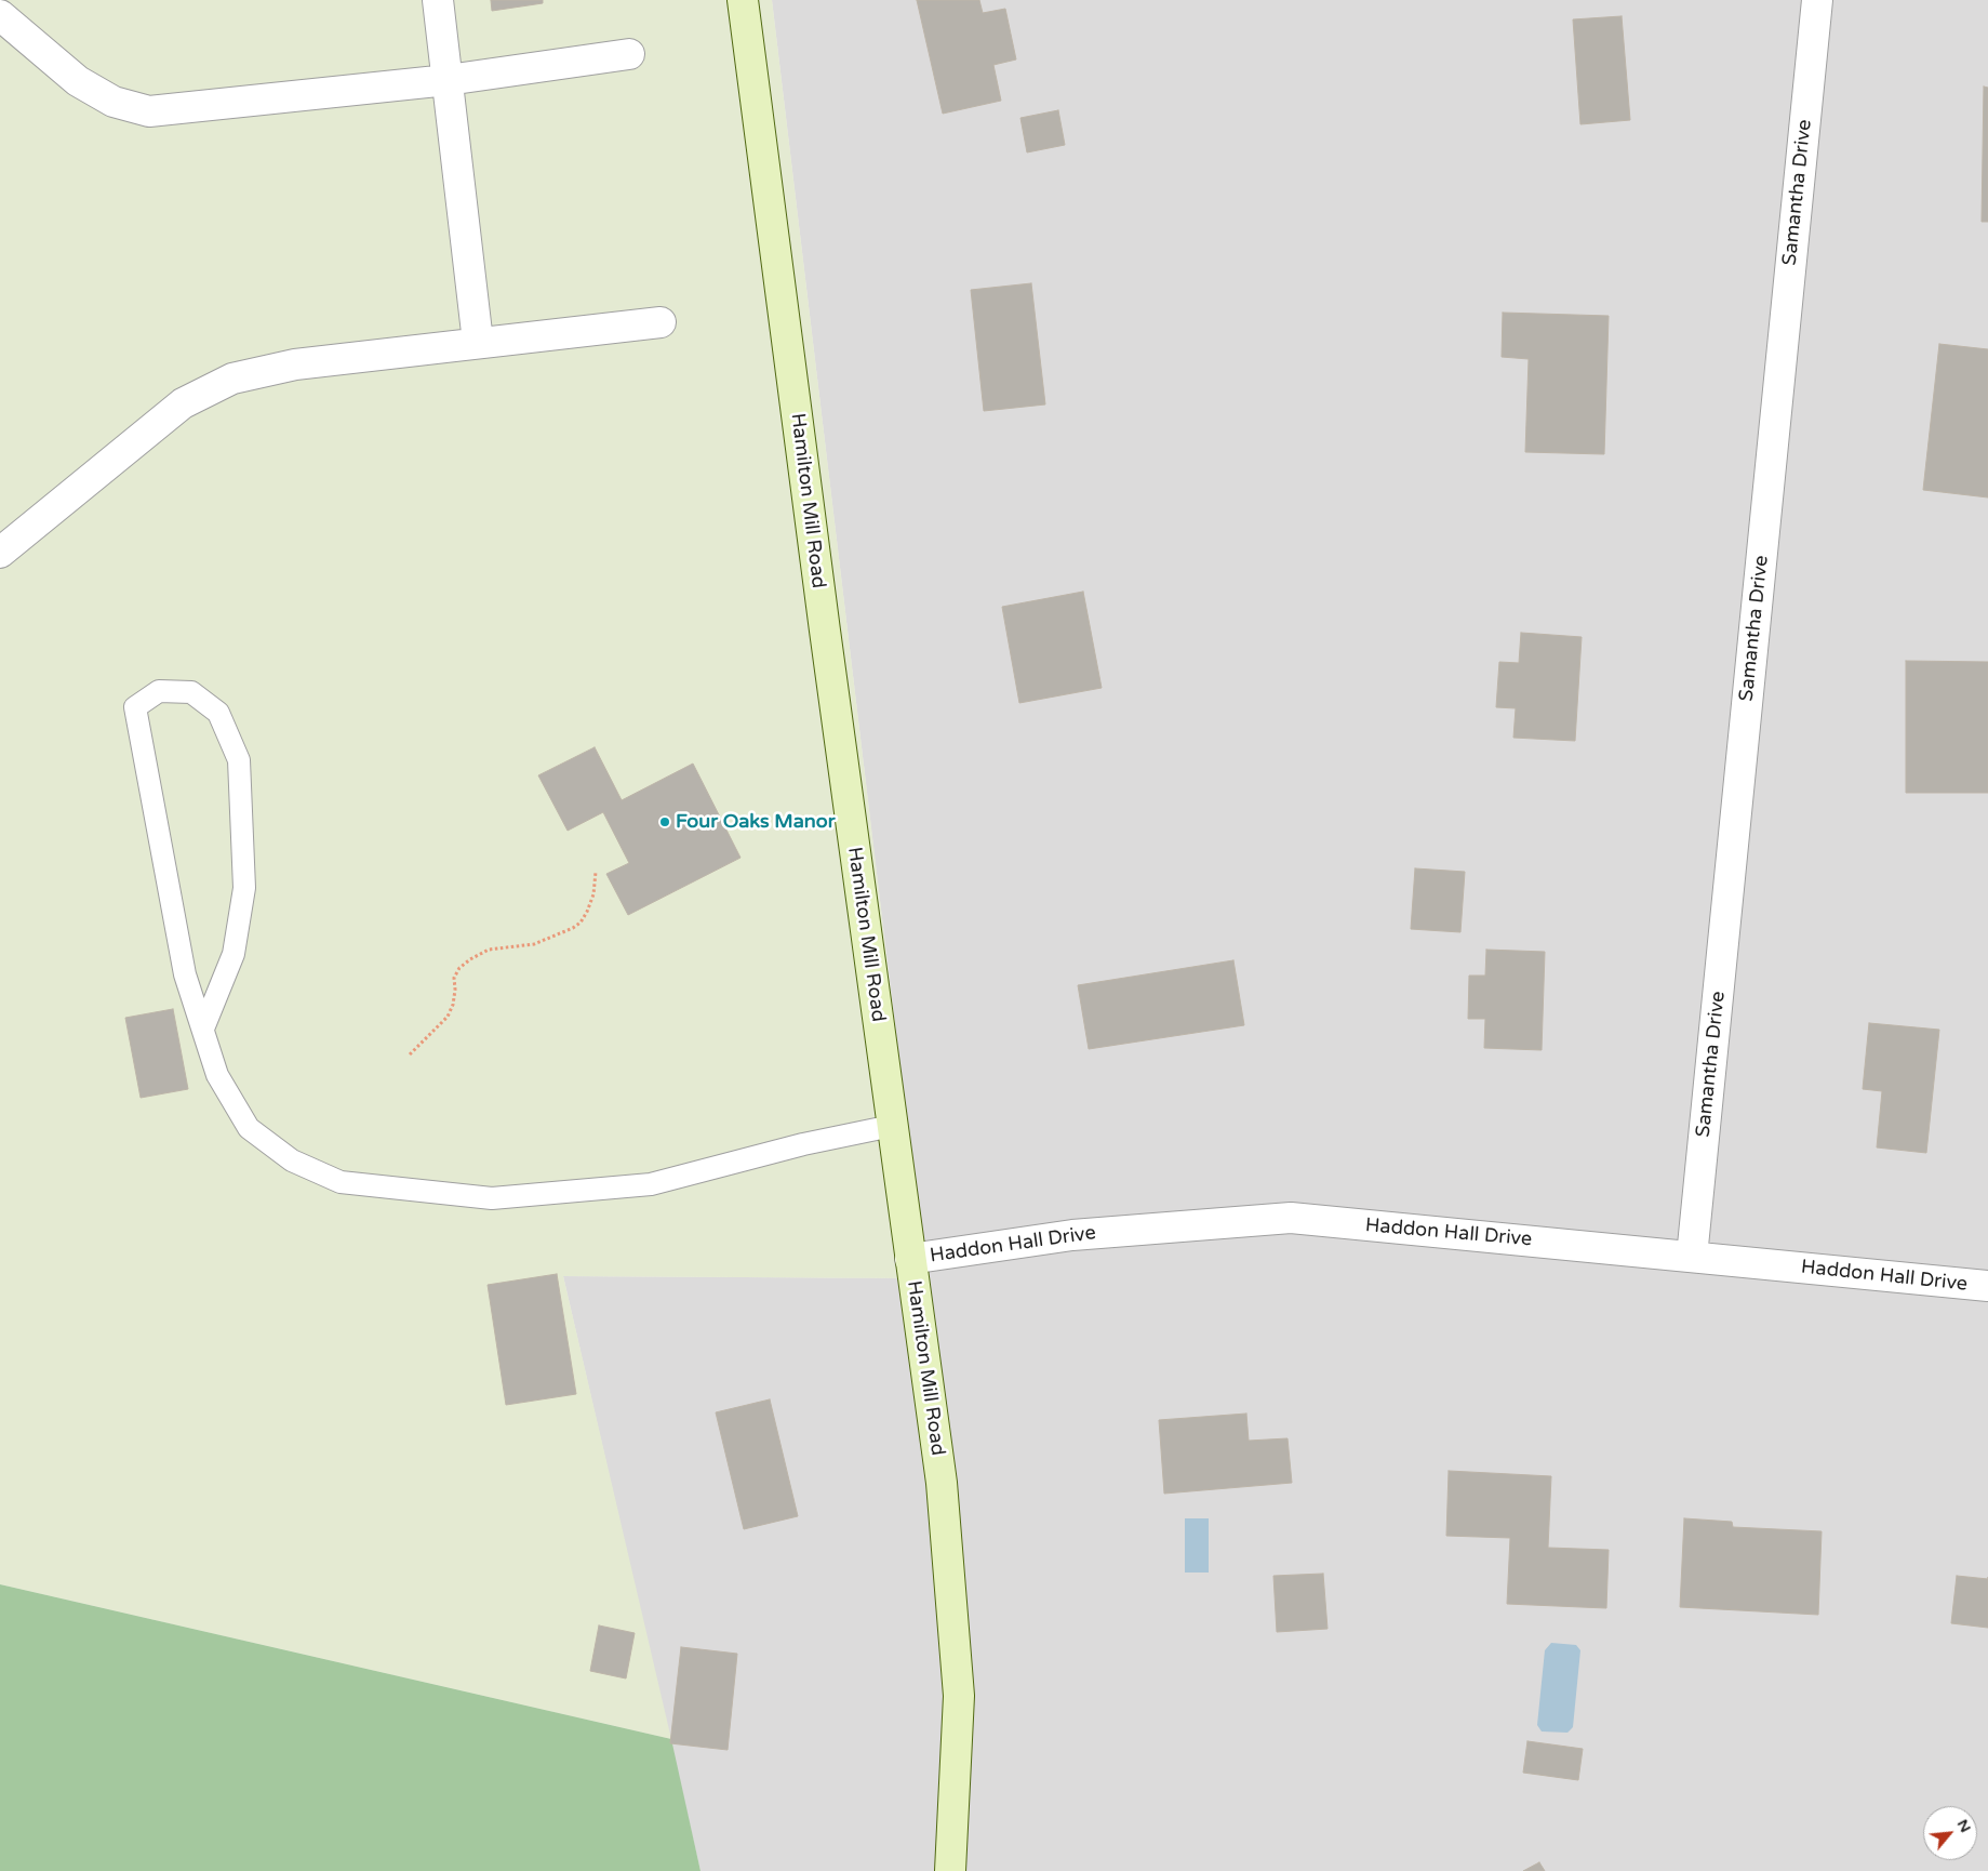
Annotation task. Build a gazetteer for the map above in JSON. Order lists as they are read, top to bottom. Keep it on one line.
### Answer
{"streets":{"main road":["Hamilton Mill Road"],"street":["Samantha Drive","Haddon Hall Drive"]},"crossings":[["Samantha Drive","Haddon Hall Drive"],["Hamilton Mill Road","Haddon Hall Drive"]],"places":["Four Oaks Manor"],"north":"top right"}
